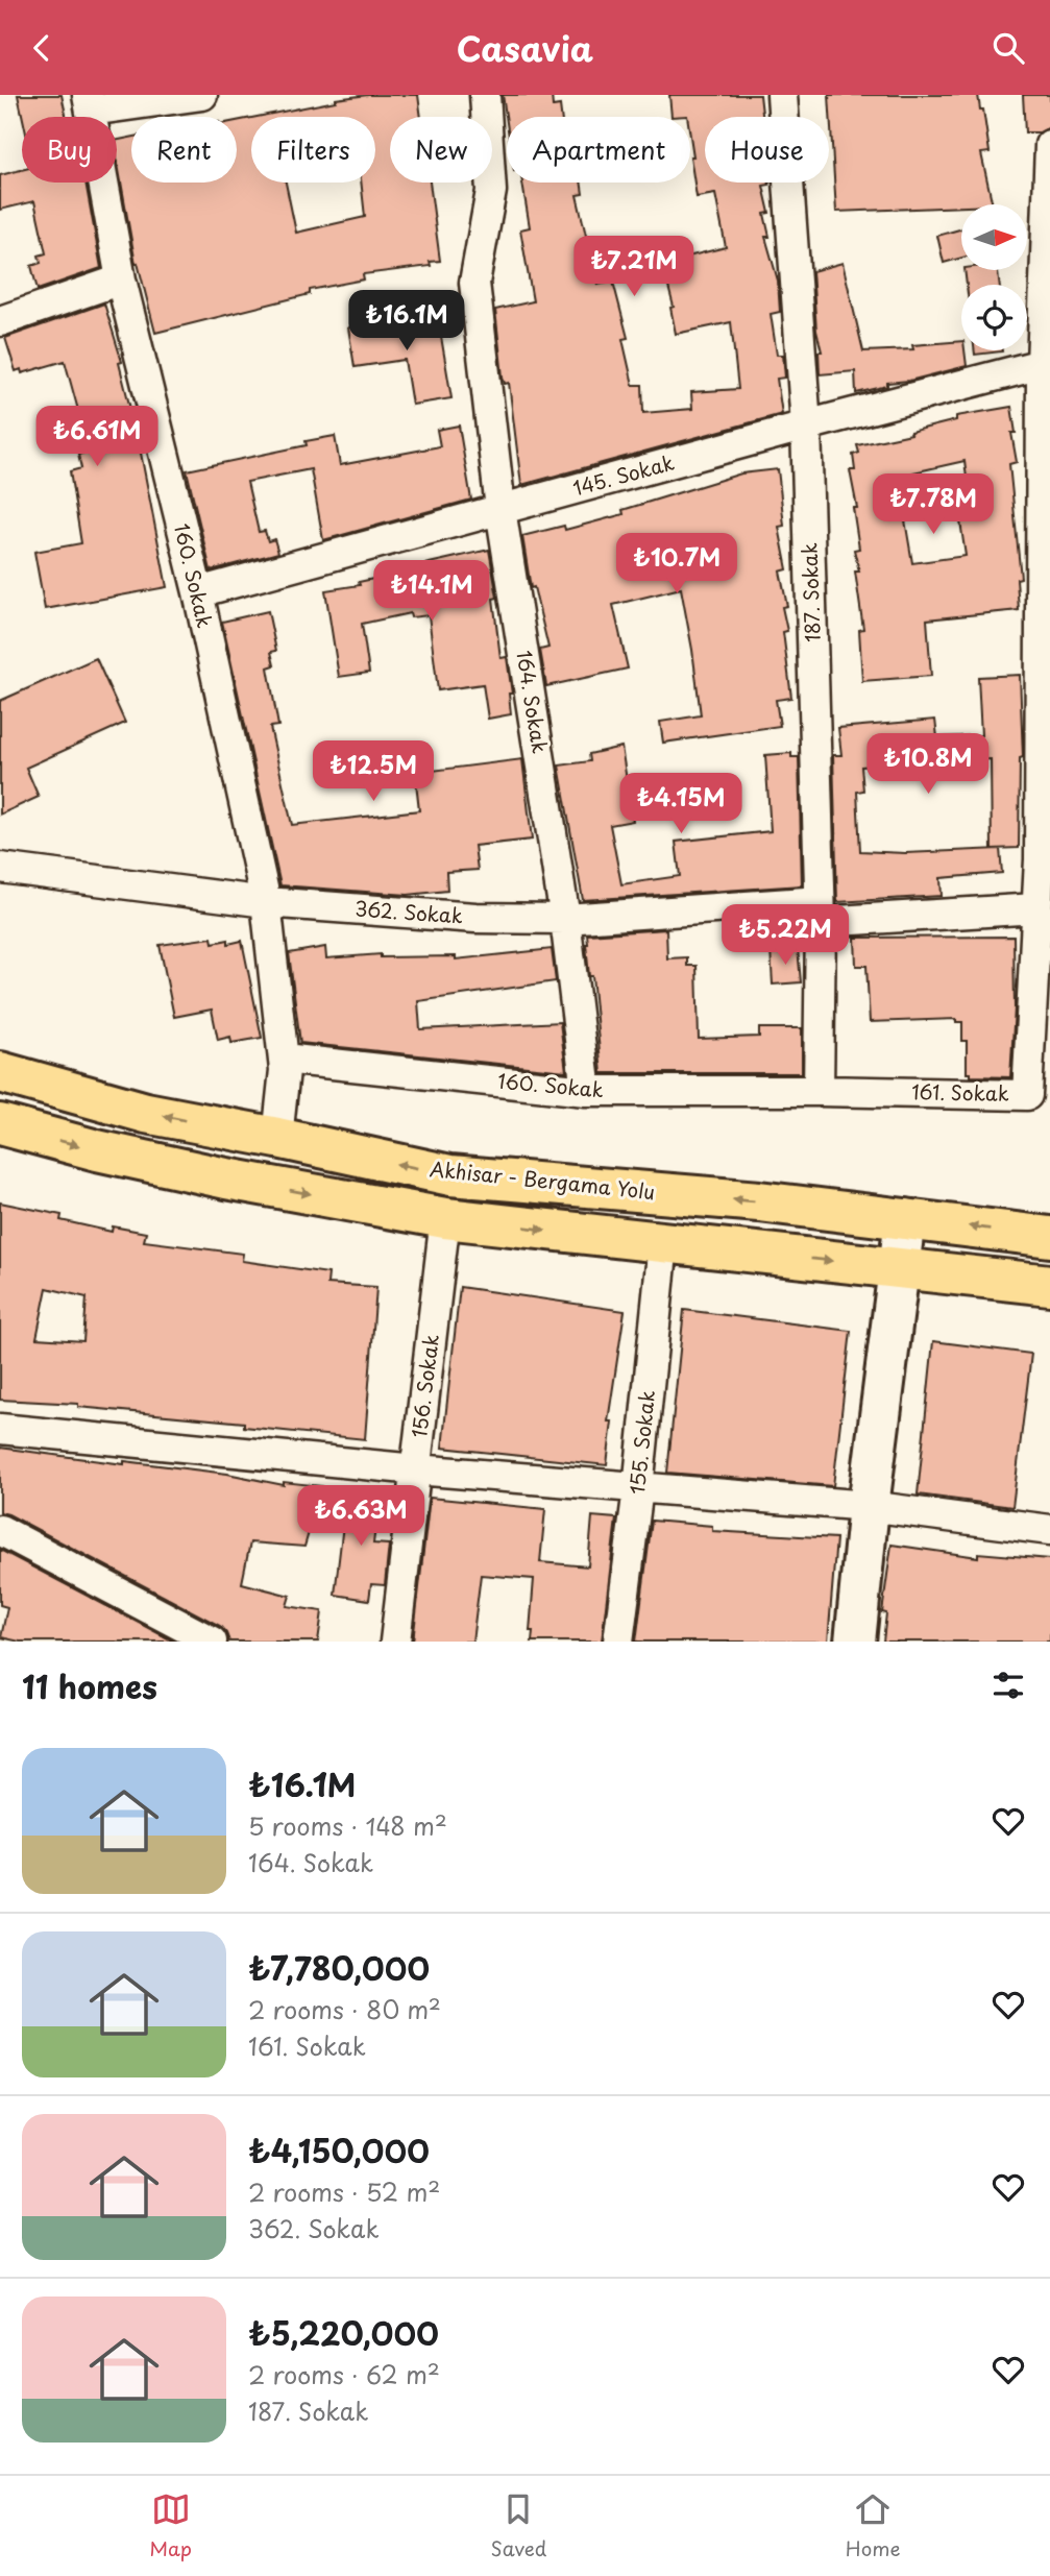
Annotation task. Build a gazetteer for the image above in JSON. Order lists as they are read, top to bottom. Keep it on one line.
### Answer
{"streets":{"main road":["Akhisar - Bergama Yolu"],"street":["145. Sokak","160. Sokak","187. Sokak","164. Sokak","362. Sokak","161. Sokak","156. Sokak","155. Sokak"]},"crossings":[["145. Sokak","160. Sokak"],["145. Sokak","187. Sokak"],["145. Sokak","164. Sokak"],["145. Sokak","161. Sokak"],["160. Sokak","187. Sokak"],["160. Sokak","164. Sokak"],["160. Sokak","362. Sokak"],["160. Sokak","161. Sokak"],["160. Sokak","Akhisar - Bergama Yolu"],["187. Sokak","362. Sokak"],["187. Sokak","161. Sokak"],["164. Sokak","362. Sokak"],["362. Sokak","161. Sokak"]],"north":"right","page":{"header":"Casavia","chip":["Buy","Rent","Filters","New","Apartment","House"],"price":["₺7.21M","₺16.1M","₺6.61M","₺7.78M","₺10.7M","₺14.1M","₺10.8M","₺12.5M","₺4.15M","₺5.22M","₺6.63M"],"heading":"11 homes","list":[{"name":"₺16.1M","note":"5 rooms · 148 m² · 164. Sokak"},{"name":"₺7,780,000","note":"2 rooms · 80 m² · 161. Sokak"},{"name":"₺4,150,000","note":"2 rooms · 52 m² · 362. Sokak"},{"name":"₺5,220,000","note":"2 rooms · 62 m² · 187. Sokak"}],"tabs":["Map","Saved","Home"]}}
